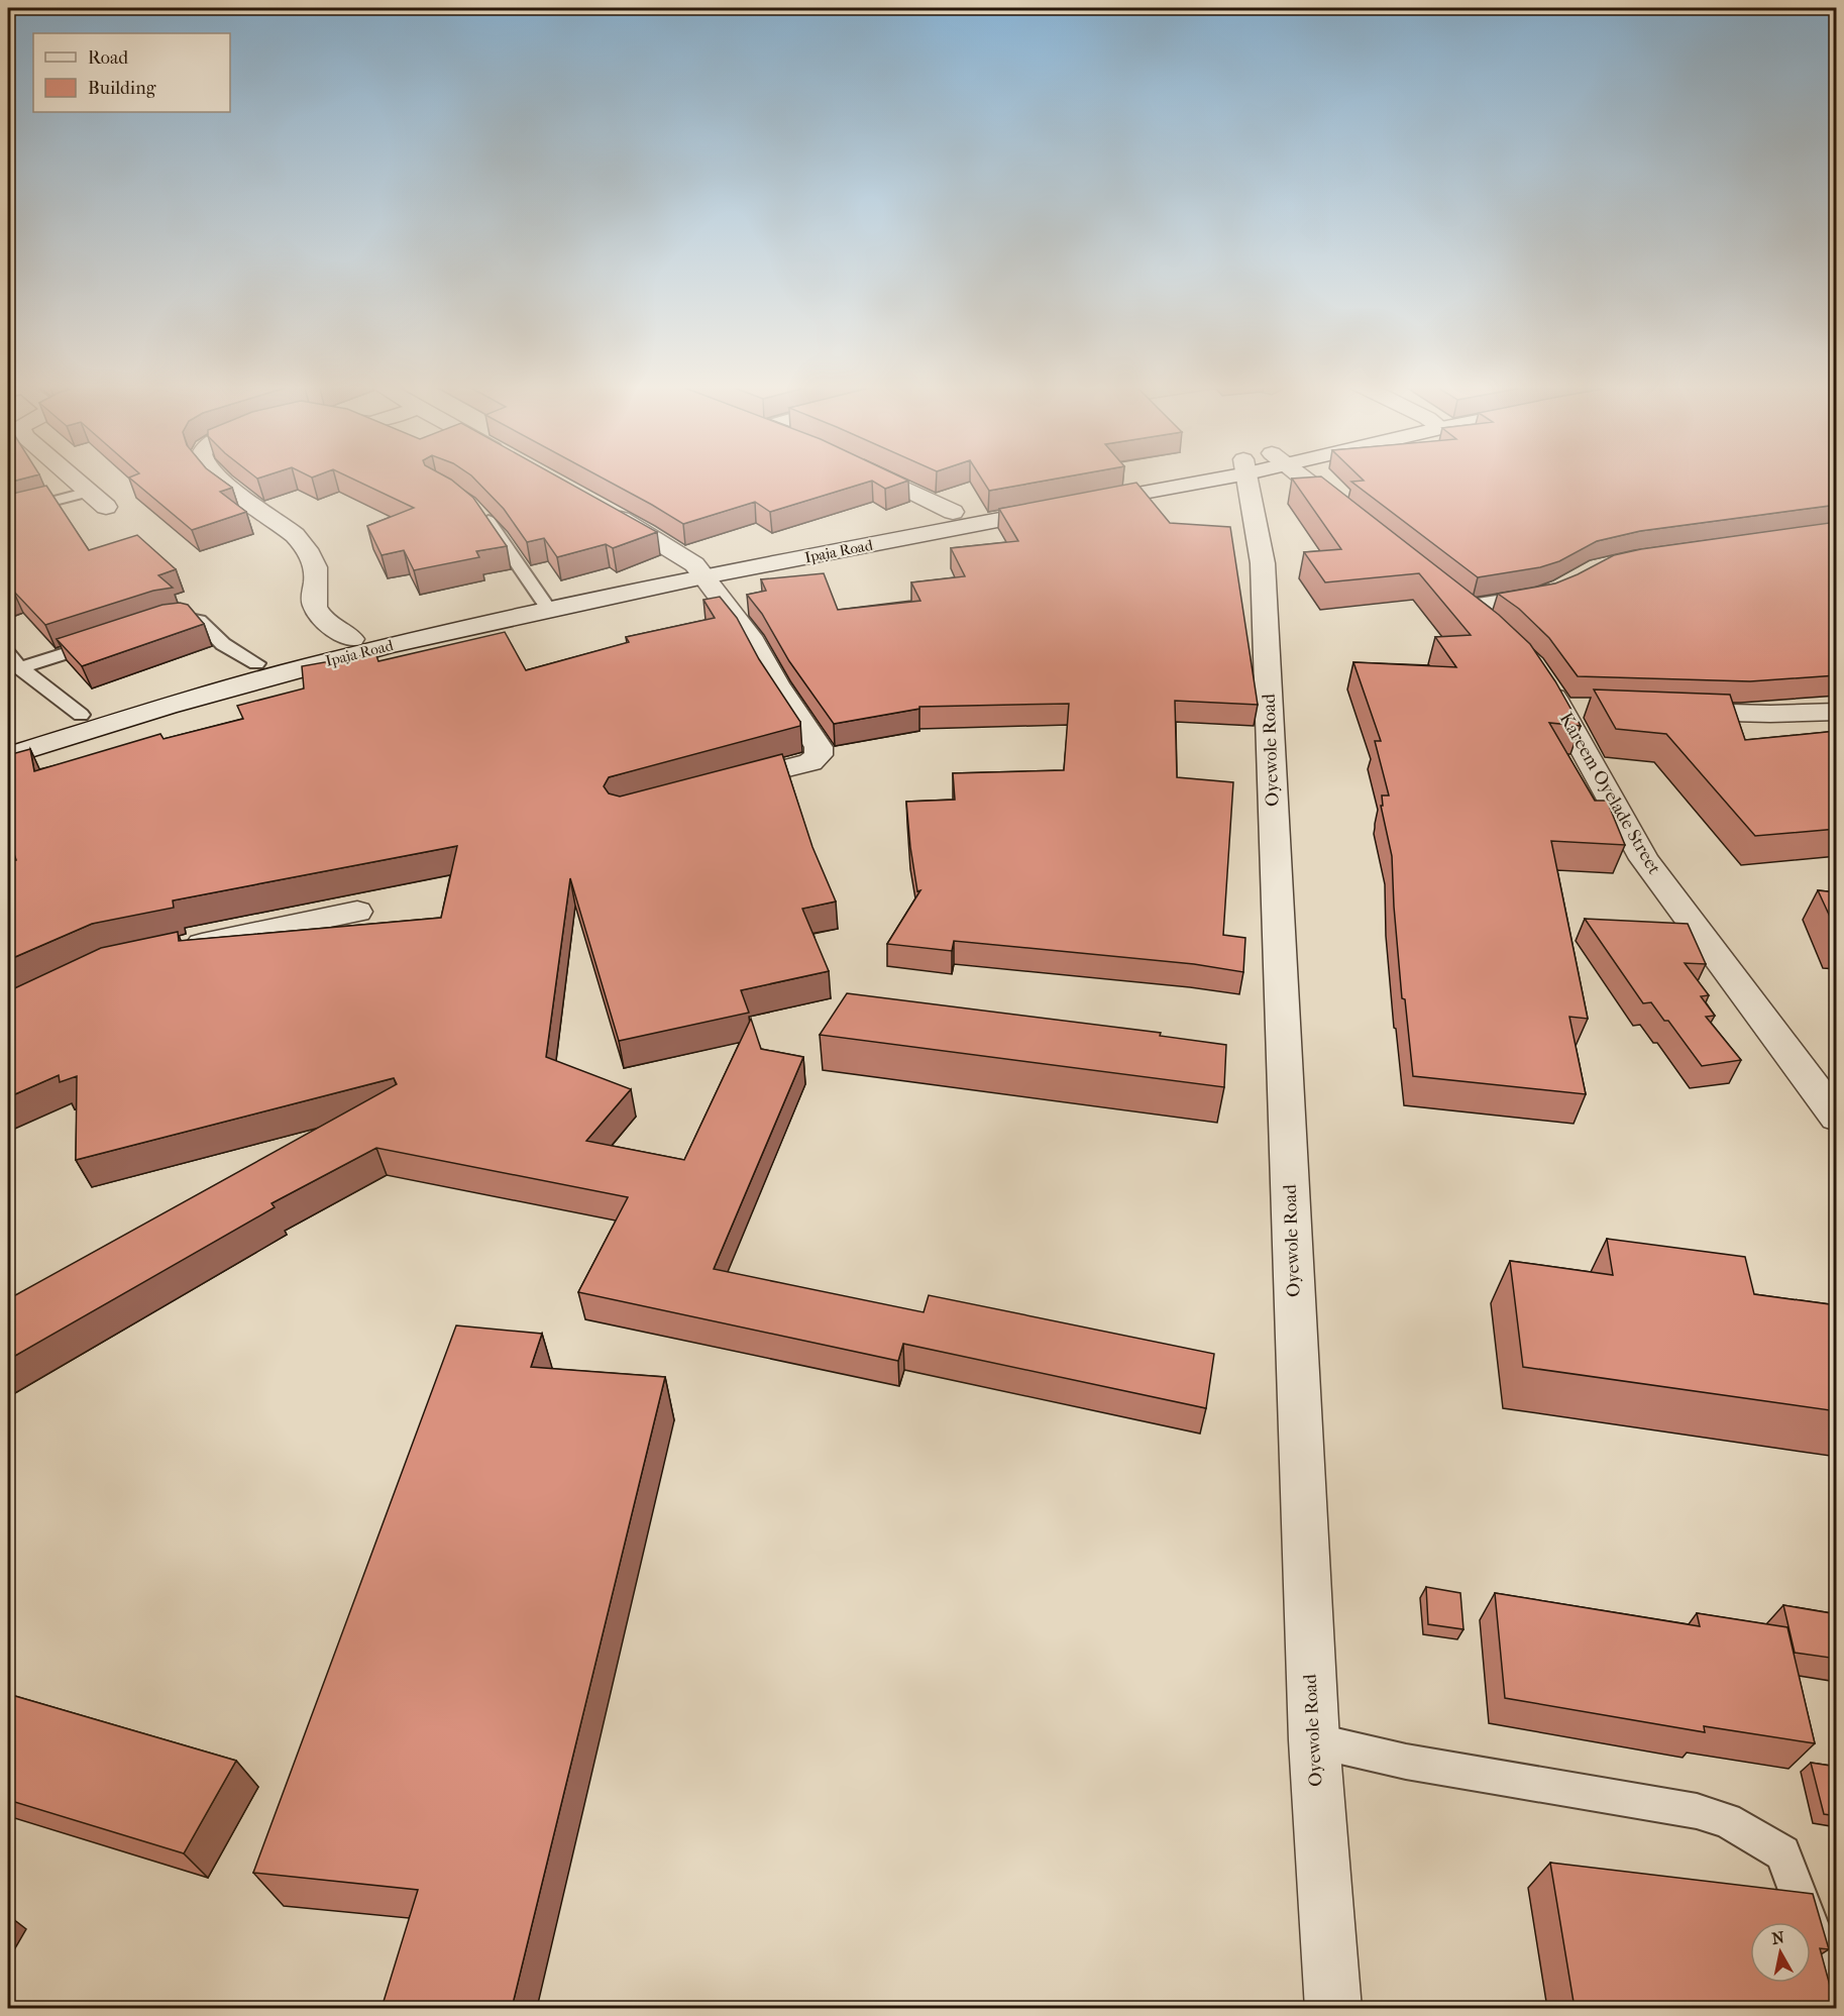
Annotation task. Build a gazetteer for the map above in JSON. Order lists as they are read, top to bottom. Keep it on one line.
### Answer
{"streets":{"street":["Ipaja Road","Oyewole Road","Kareem Oyelade Street"]},"legend":["Road","Building"],"north":"top"}
